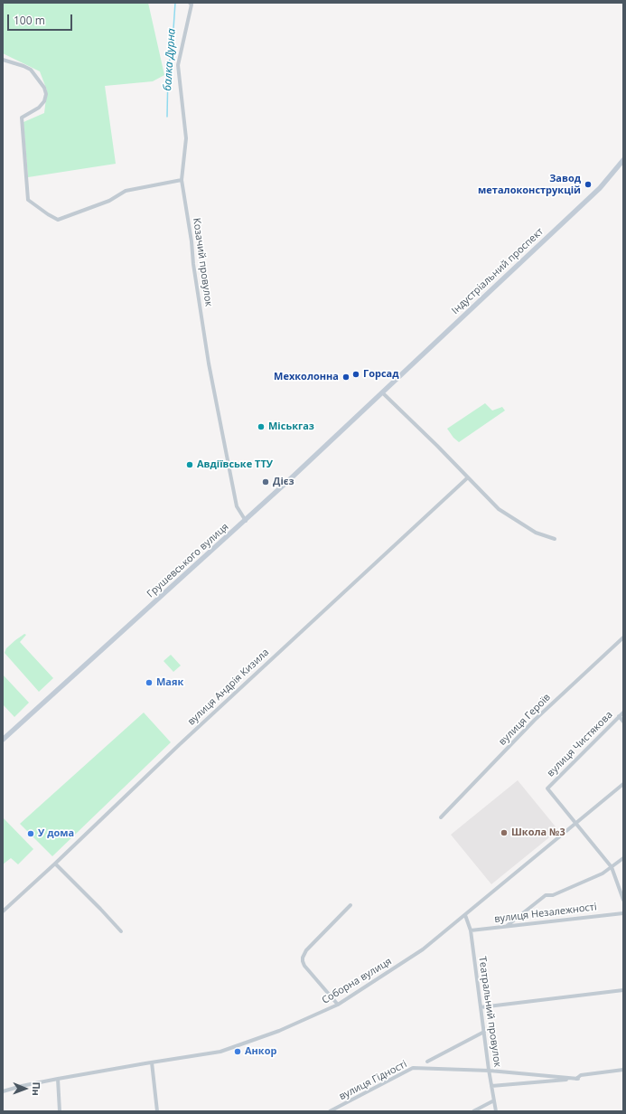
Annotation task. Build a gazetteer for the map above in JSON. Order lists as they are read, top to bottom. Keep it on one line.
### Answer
{"streets":{"street":["Козачий провулок","Індустріальний проспект","Грушевського вулиця","вулиця Андрія Кизила","вулиця Героїв","вулиця Чистякова","вулиця Незалежності","Соборна вулиця","Театральний провулок","вулиця Гідності"]},"crossings":[["Козачий провулок","Грушевського вулиця"],["Індустріальний проспект","Грушевського вулиця"],["вулиця Чистякова","Соборна вулиця"],["вулиця Незалежності","Театральний провулок"],["Соборна вулиця","Театральний провулок"],["Театральний провулок","вулиця Гідності"]],"water":["балка Дурна"],"places":["Завод металоконструкцій","Горсад","Мехколонна","Міськгаз","Авдіївське ТТУ","Дієз","Маяк","Школа №3","У дома","Анкор"],"scale_bar":"100 m","north":"right"}
